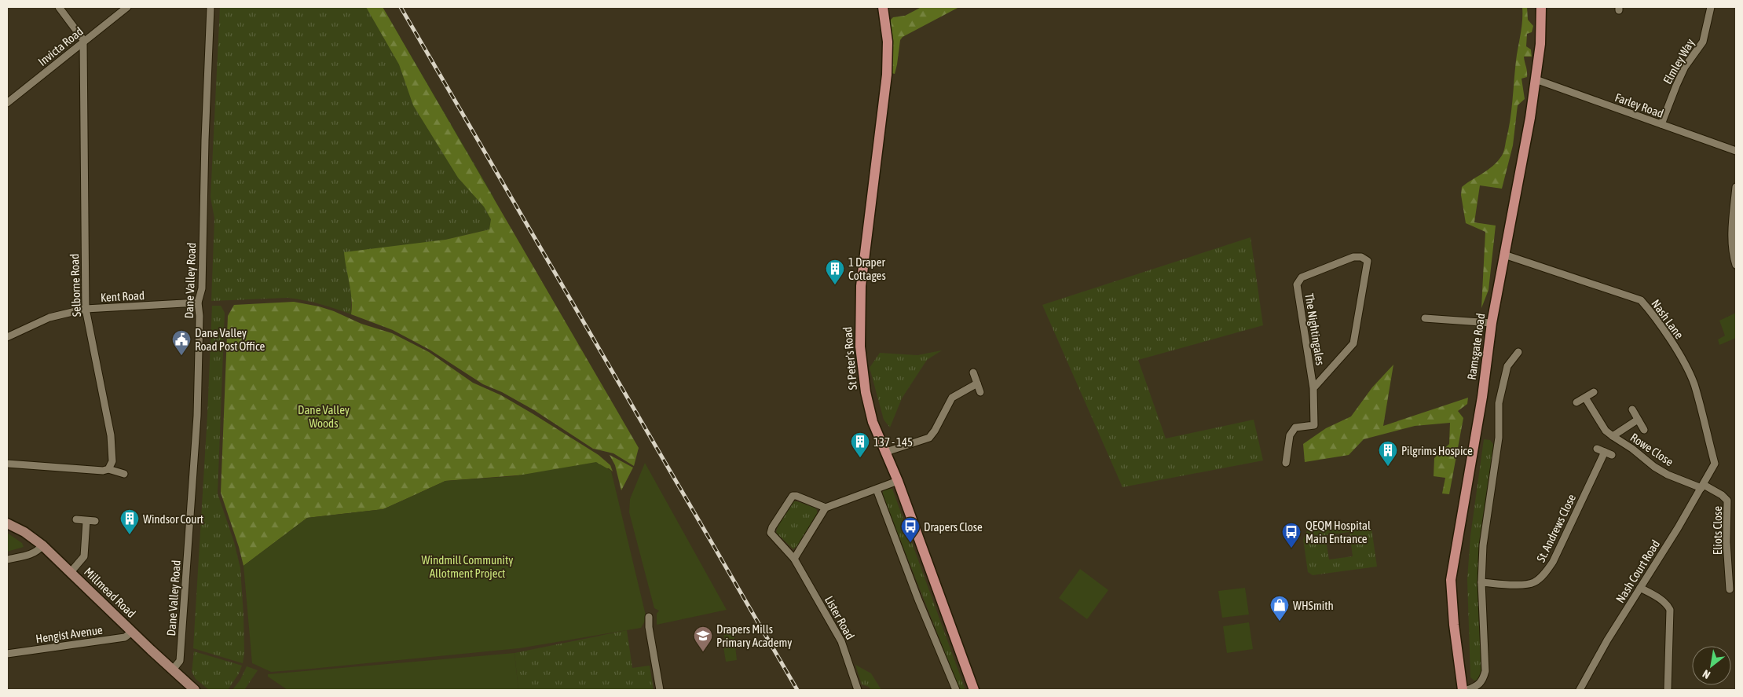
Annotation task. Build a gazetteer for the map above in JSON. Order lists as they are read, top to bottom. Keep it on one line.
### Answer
{"streets":{"main road":["Ramsgate Road","St Peter's Road","Millmead Road"],"street":["Invicta Road","Elmley Way","Farley Road","Dane Valley Road","Selborne Road","Kent Road","Nash Lane","The Nightingales","Rowe Close","St. Andrews Close","Eliots Close","Nash Court Road","Lister Road","Hengist Avenue"]},"crossings":[["Invicta Road","Selborne Road"],["Elmley Way","Farley Road"],["Farley Road","Ramsgate Road"],["Dane Valley Road","Kent Road"],["Dane Valley Road","Millmead Road"],["Selborne Road","Kent Road"],["Nash Lane","Ramsgate Road"],["Nash Lane","Nash Court Road"],["Rowe Close","Eliots Close"],["Rowe Close","Nash Court Road"],["Eliots Close","Nash Court Road"],["Millmead Road","Hengist Avenue"]],"parks":["Dane Valley Woods","Windmill Community Allotment Project"],"places":{"building":["1 Draper Cottages","137 - 145","Pilgrims Hospice","Windsor Court"],"public building":["Dane Valley Road Post Office"],"bus stop":["Drapers Close","QEQM Hospital Main Entrance"],"shop":["WHSmith"],"school or university":["Drapers Mills Primary Academy"]},"north":"bottom left"}
